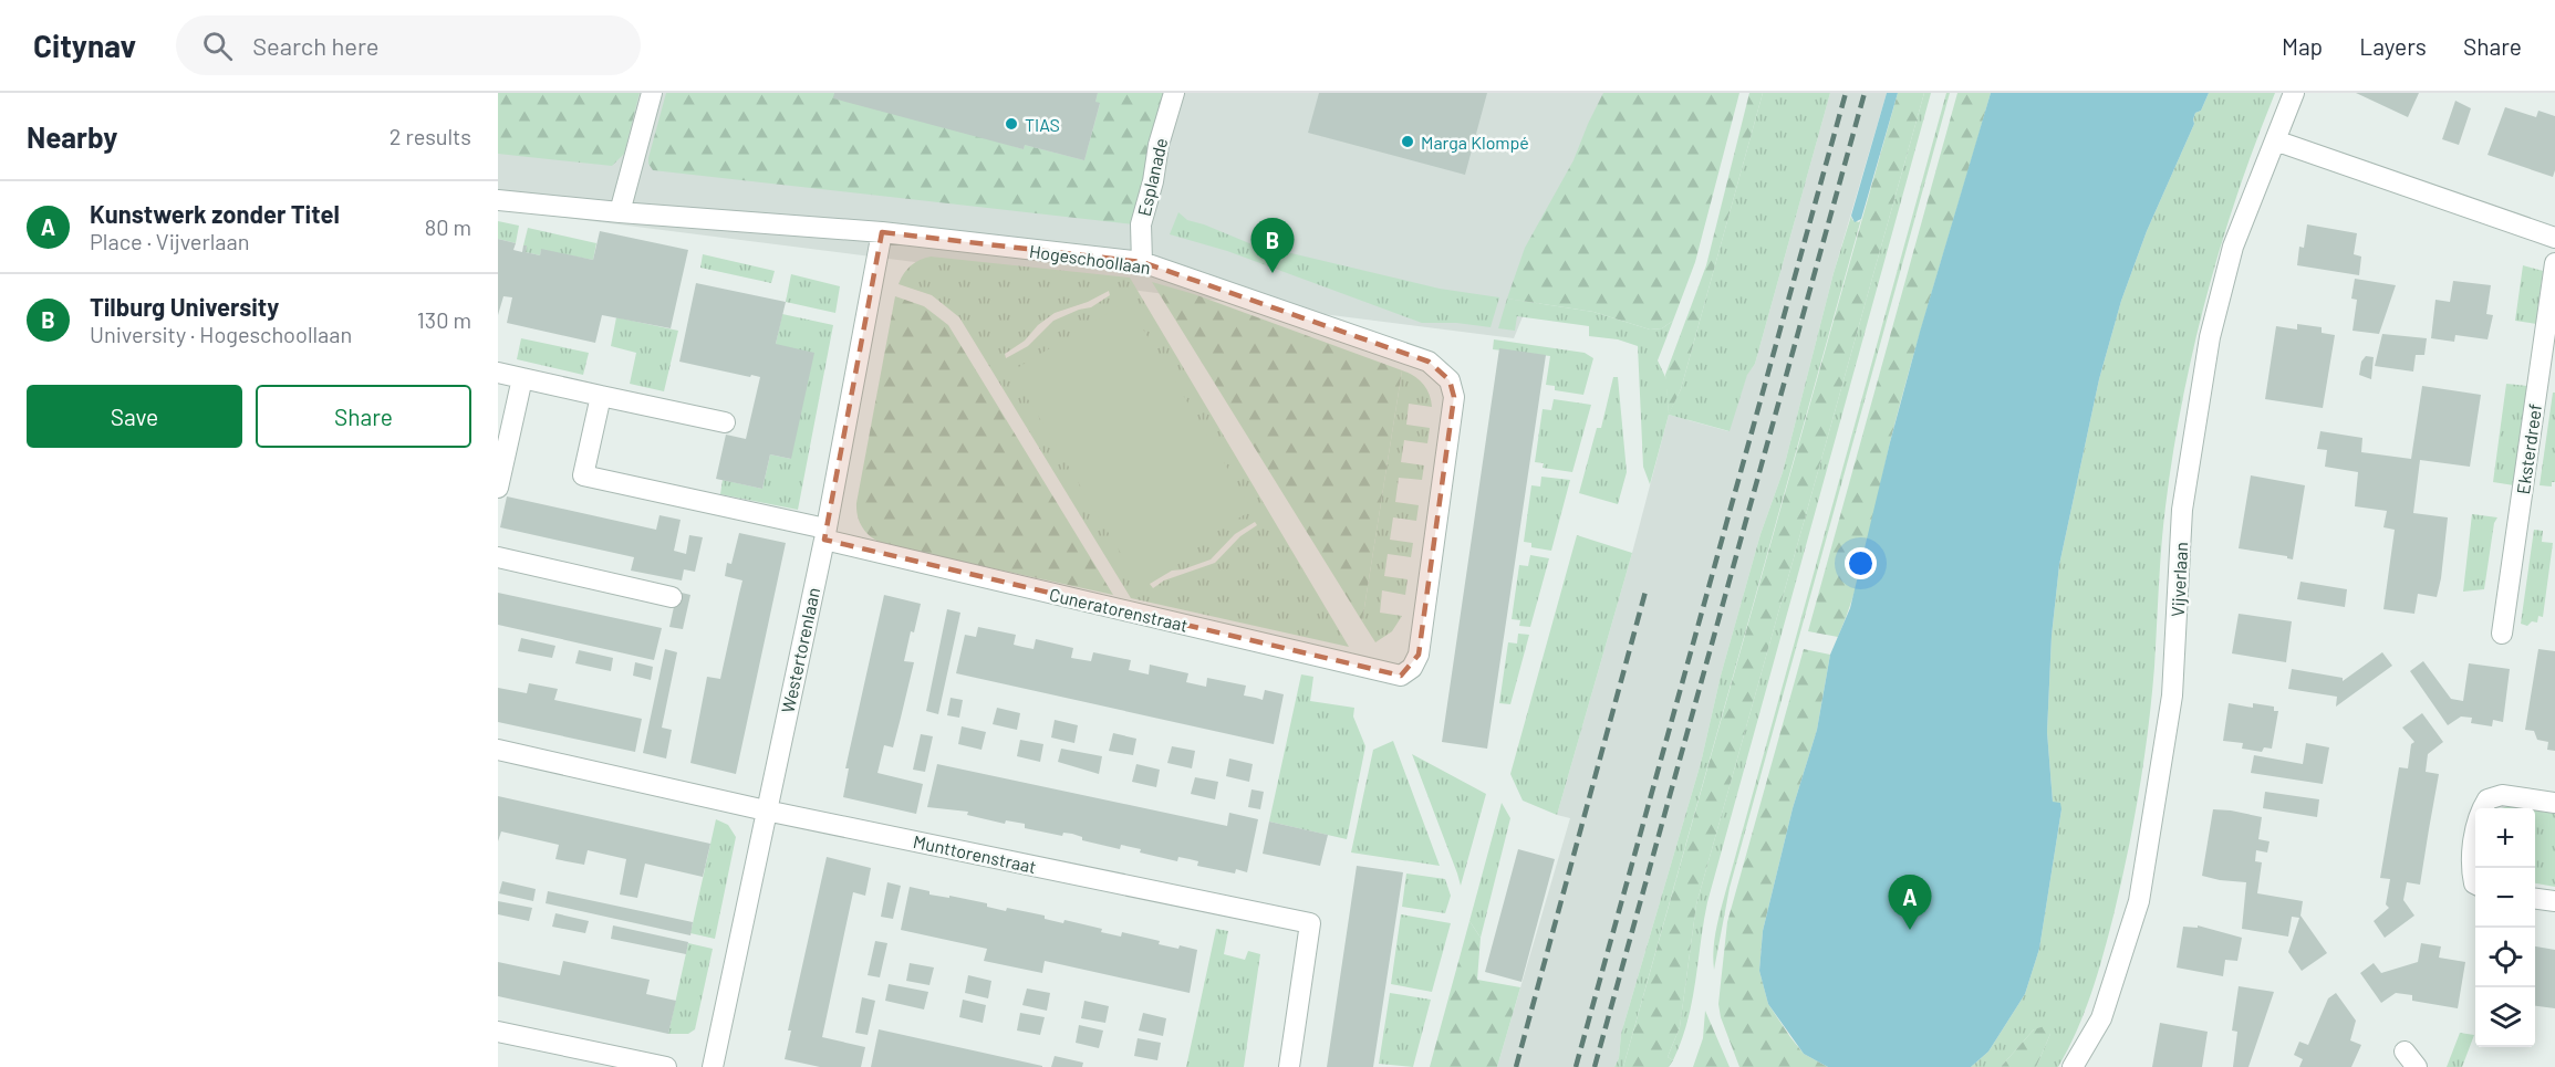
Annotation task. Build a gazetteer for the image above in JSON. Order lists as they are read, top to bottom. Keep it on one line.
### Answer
{"streets":{"street":["Esplanade","Hogeschoollaan","Eksterdreef","Vijverlaan","Cuneratorenstraat","Westertorenlaan","Munttorenstraat"]},"crossings":[["Esplanade","Hogeschoollaan"],["Hogeschoollaan","Cuneratorenstraat"],["Hogeschoollaan","Westertorenlaan"],["Cuneratorenstraat","Westertorenlaan"],["Westertorenlaan","Munttorenstraat"]],"places":["TIAS","Marga Klompé"],"page":{"header":"Citynav","search":"Search here","nav":["Map","Layers","Share"],"heading":["Nearby","2 results"],"list":[{"mark":"A","name":"Kunstwerk zonder Titel","note":"Place · Vijverlaan","value":"80 m"},{"mark":"B","name":"Tilburg University","note":"University · Hogeschoollaan","value":"130 m"}],"pins":["B","A"],"buttons":["Save","Share"],"map_buttons":["+","−"]}}
